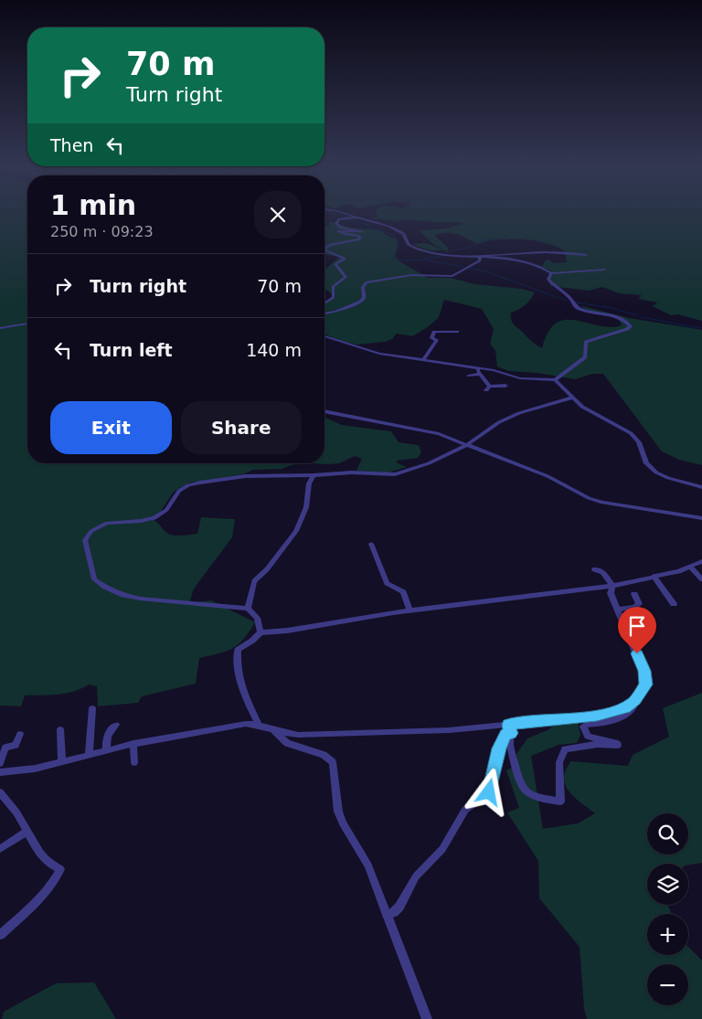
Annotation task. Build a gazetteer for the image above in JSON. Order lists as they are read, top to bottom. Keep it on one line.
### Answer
{"page":{"turn":["70 m","Turn right"],"then":"Then","heading":["1 min","250 m · 09:23"],"list":[{"name":"Turn right","value":"70 m"},{"name":"Turn left","value":"140 m"}],"buttons":["Exit","Share"],"map_buttons":["+","−"]}}
